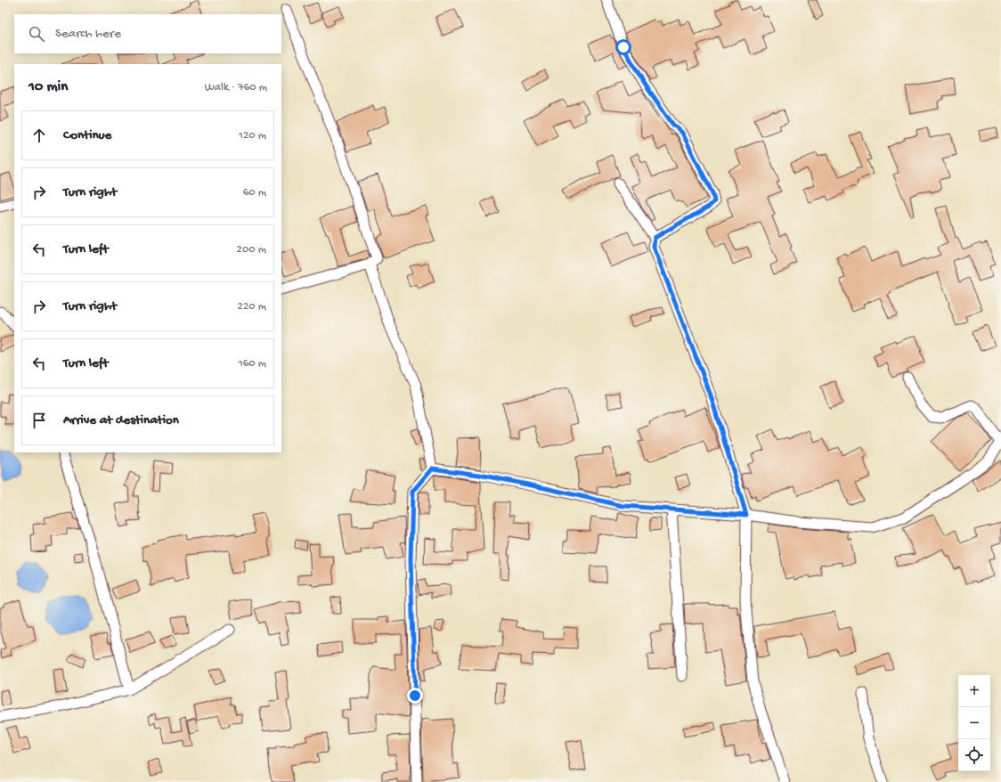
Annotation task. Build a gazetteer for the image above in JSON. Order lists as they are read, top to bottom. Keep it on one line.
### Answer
{"page":{"search":"Search here","heading":["10 min","Walk · 760 m"],"list":[["Continue","120 m"],["Turn right","60 m"],["Turn left","200 m"],["Turn right","220 m"],["Turn left","160 m"],"Arrive at destination"],"map_buttons":["+","−"]}}
